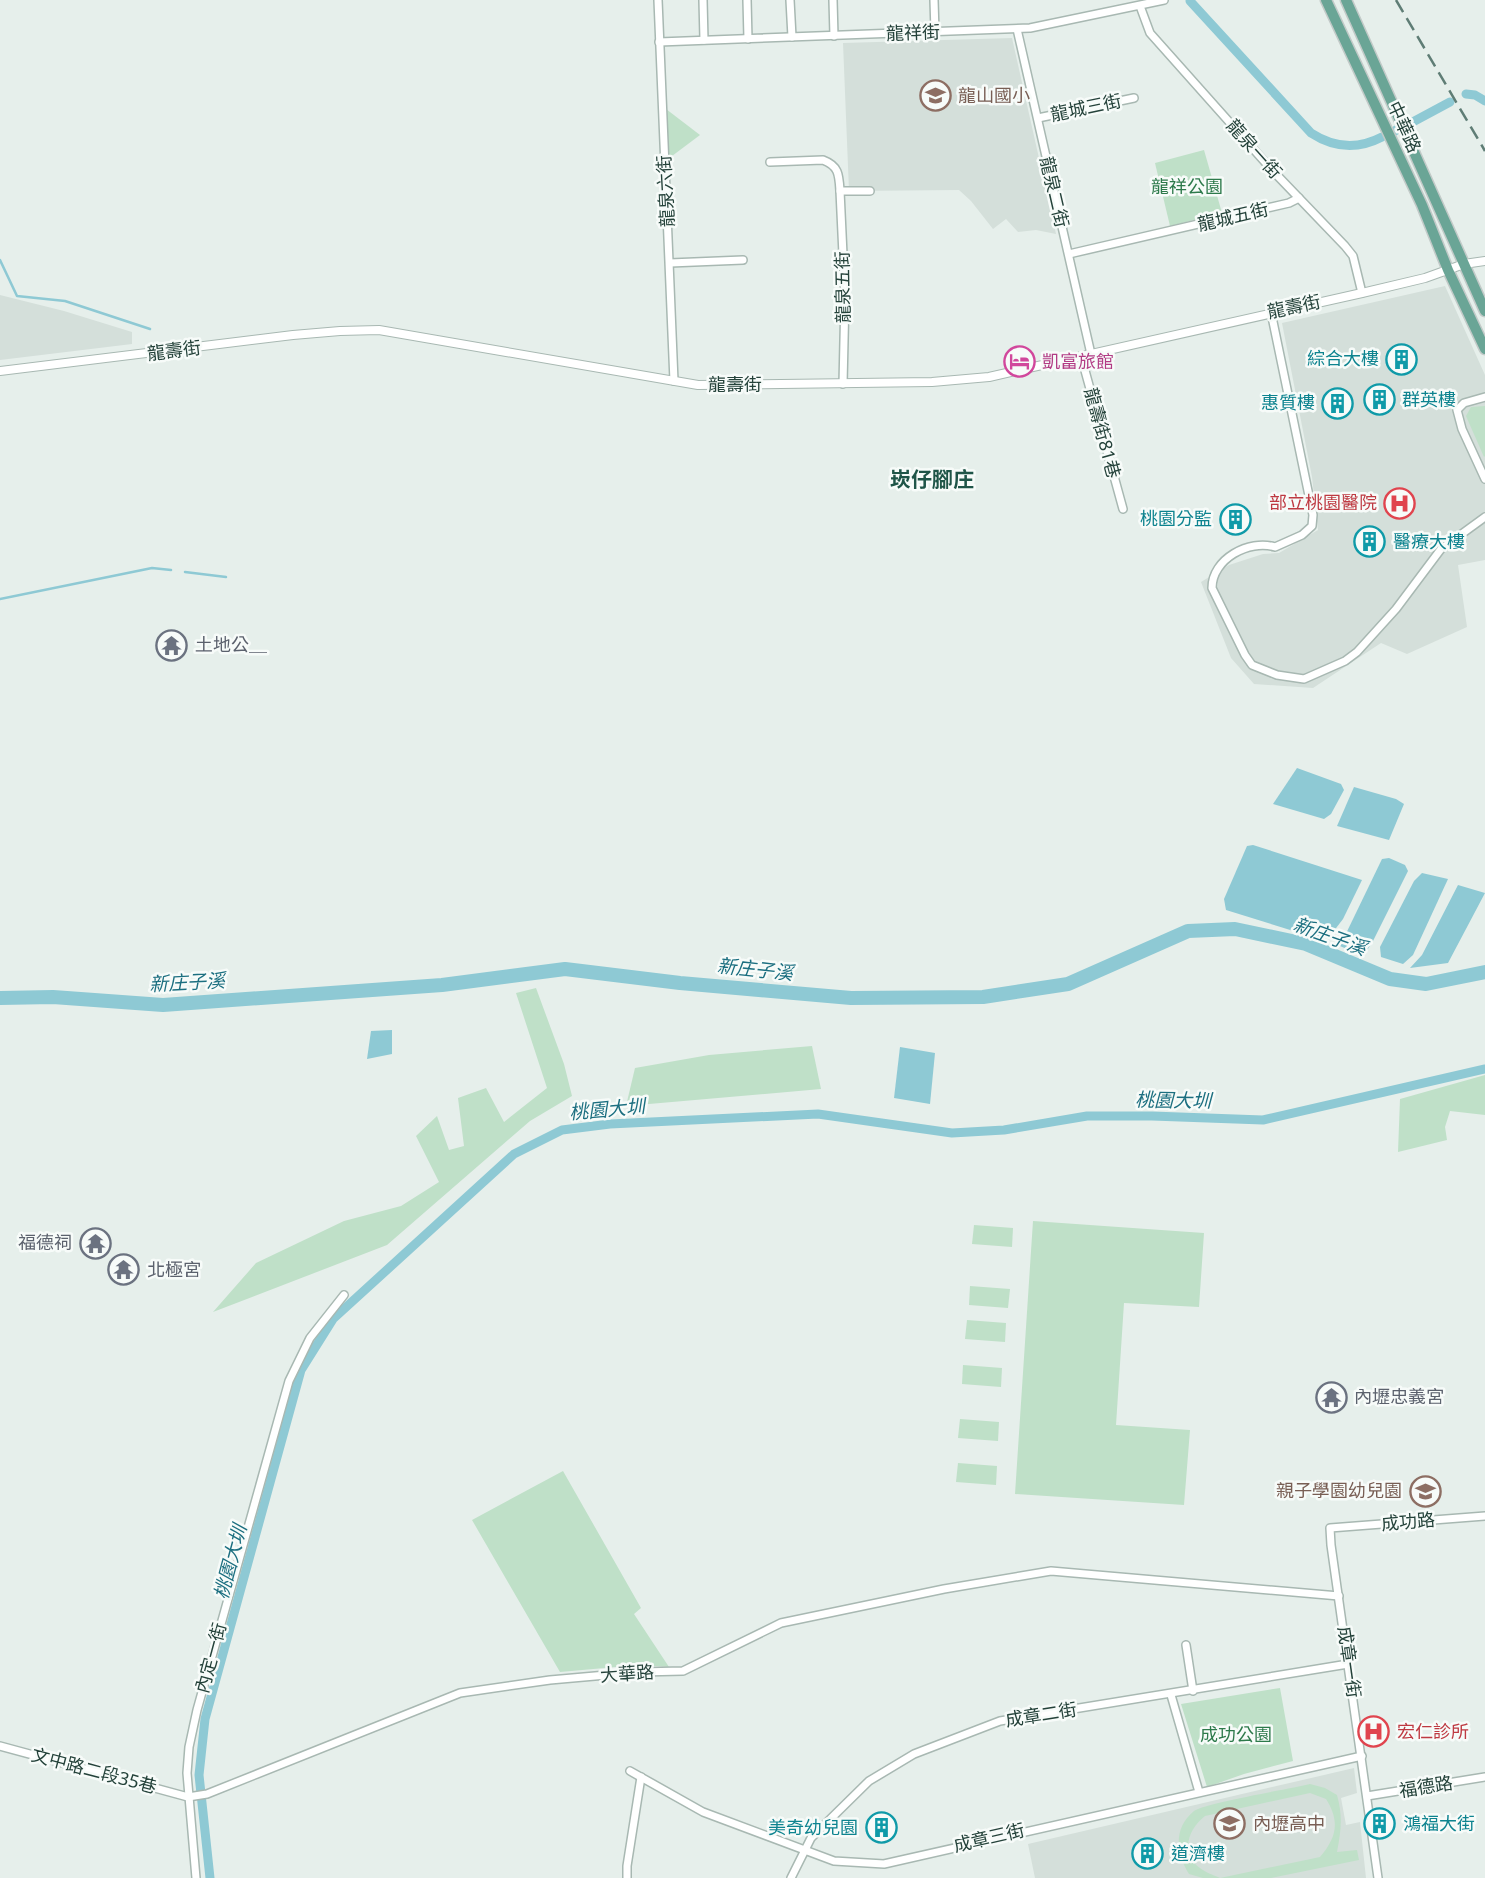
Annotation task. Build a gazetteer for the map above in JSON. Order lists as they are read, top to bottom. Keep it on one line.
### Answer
{"streets":{"main road":["中華路"],"street":["龍祥街","龍城三街","龍泉一街","龍泉六街","龍泉二街","龍城五街","龍泉五街","龍壽街","龍壽街81巷","成功路","內定一街","成章一街","大華路","成章二街","文中路二段35巷","福德路","成章三街"]},"crossings":[["龍祥街","龍泉一街"],["龍祥街","龍泉六街"],["龍祥街","龍泉二街"],["龍城三街","龍泉二街"],["中華路","龍壽街"],["龍泉一街","龍城五街"],["龍泉一街","龍壽街"],["龍泉六街","龍壽街"],["龍泉二街","龍城五街"],["龍泉二街","龍壽街"],["龍泉五街","龍壽街"],["龍壽街","龍壽街81巷"],["成功路","成章一街"],["內定一街","大華路"],["內定一街","文中路二段35巷"],["成章一街","大華路"],["成章一街","成章二街"],["成章一街","福德路"],["成章一街","成章三街"],["大華路","文中路二段35巷"],["成章二街","成章三街"]],"districts":["崁仔腳庄"],"water":["新庄子溪","桃園大圳"],"parks":["龍祥公園","成功公園"],"places":{"school or university":["龍山國小","親子學園幼兒園","內壢高中"],"building":["綜合大樓","群英樓","惠質樓","桃園分監","醫療大樓","鴻福大街","美奇幼兒園","道濟樓"],"hotel":["凱富旅館"],"hospital":["部立桃園醫院","宏仁診所"],"temple":["土地公＿","福德祠","北極宮","內壢忠義宮"]}}
